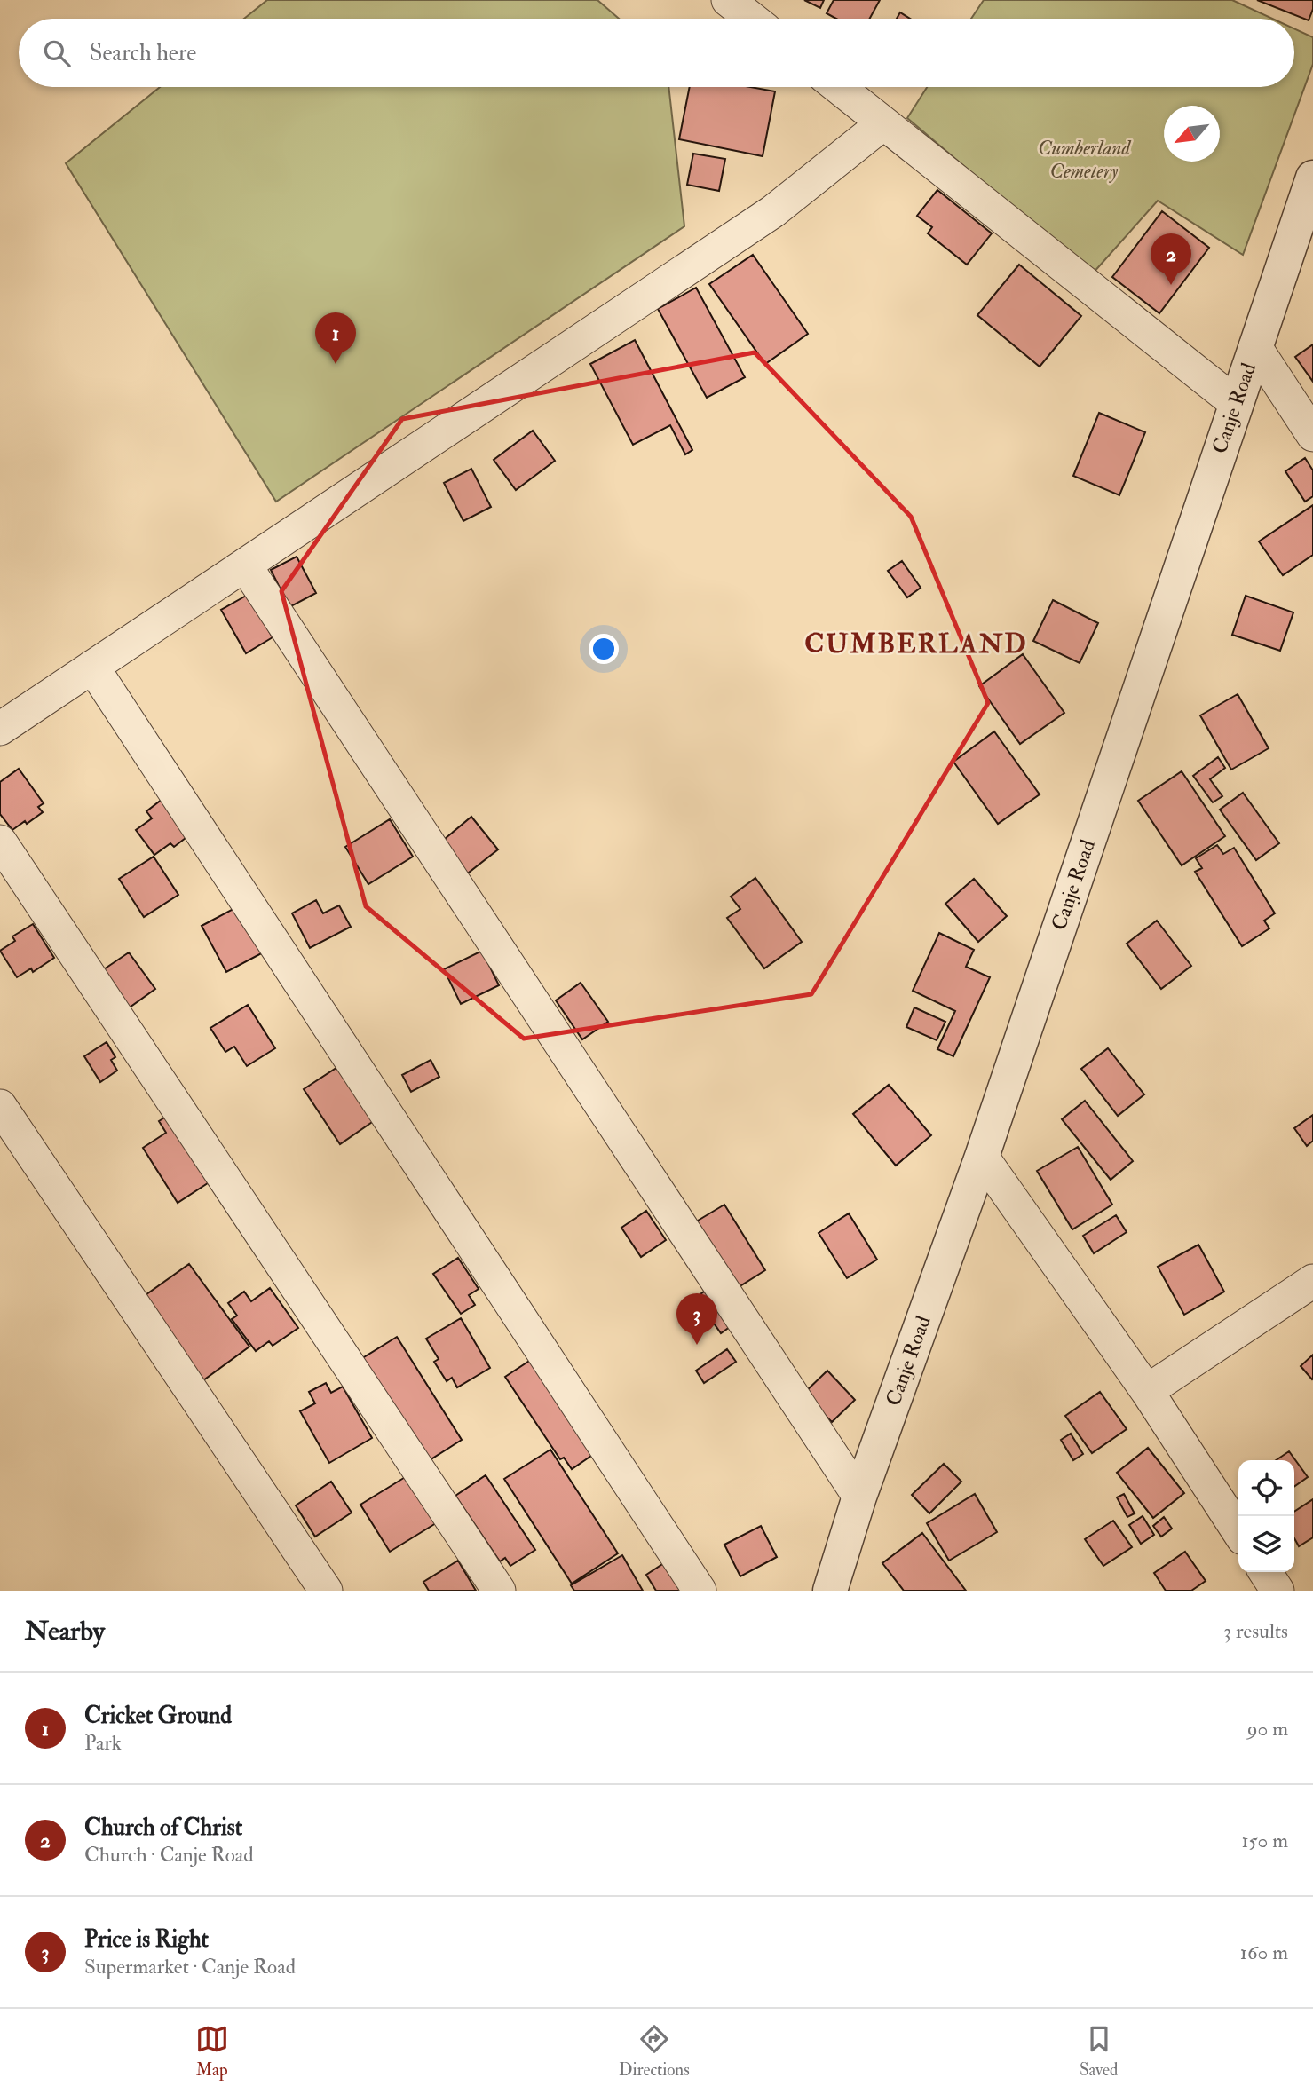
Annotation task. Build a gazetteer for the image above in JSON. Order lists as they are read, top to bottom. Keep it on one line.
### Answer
{"streets":{"street":["Canje Road"]},"districts":["CUMBERLAND"],"parks":["Cumberland Cemetery"],"north":"bottom left","page":{"search":"Search here","pins":["2","1","3"],"heading":["Nearby","3 results"],"list":[{"mark":"1","name":"Cricket Ground","note":"Park","value":"90 m"},{"mark":"2","name":"Church of Christ","note":"Church · Canje Road","value":"150 m"},{"mark":"3","name":"Price is Right","note":"Supermarket · Canje Road","value":"160 m"}],"nav":["Map","Directions","Saved"]}}
